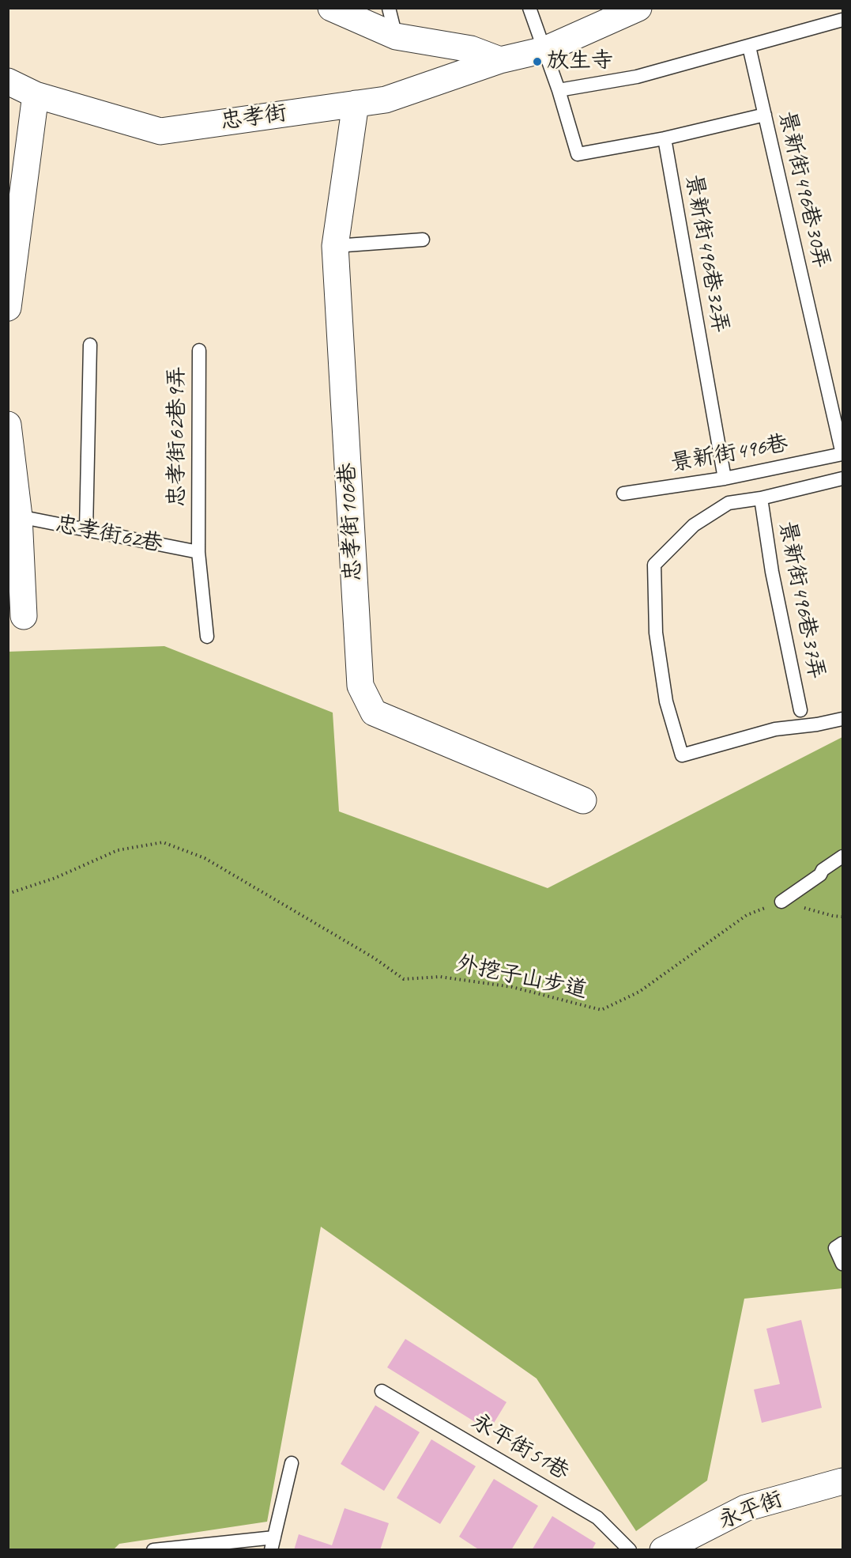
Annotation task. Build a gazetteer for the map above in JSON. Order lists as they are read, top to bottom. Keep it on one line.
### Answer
{"streets":{"street":["忠孝街","忠孝街106巷","忠孝街62巷","永平街"],"lane":["景新街496巷30弄","景新街496巷32弄","忠孝街62巷9弄","景新街496巷","景新街496巷37弄","永平街51巷"],"path":["外挖子山步道"]},"crossings":[["忠孝街","忠孝街106巷"],["景新街496巷30弄","景新街496巷"],["景新街496巷32弄","景新街496巷"],["忠孝街62巷9弄","忠孝街62巷"],["景新街496巷","景新街496巷37弄"]],"places":["放生寺"]}
